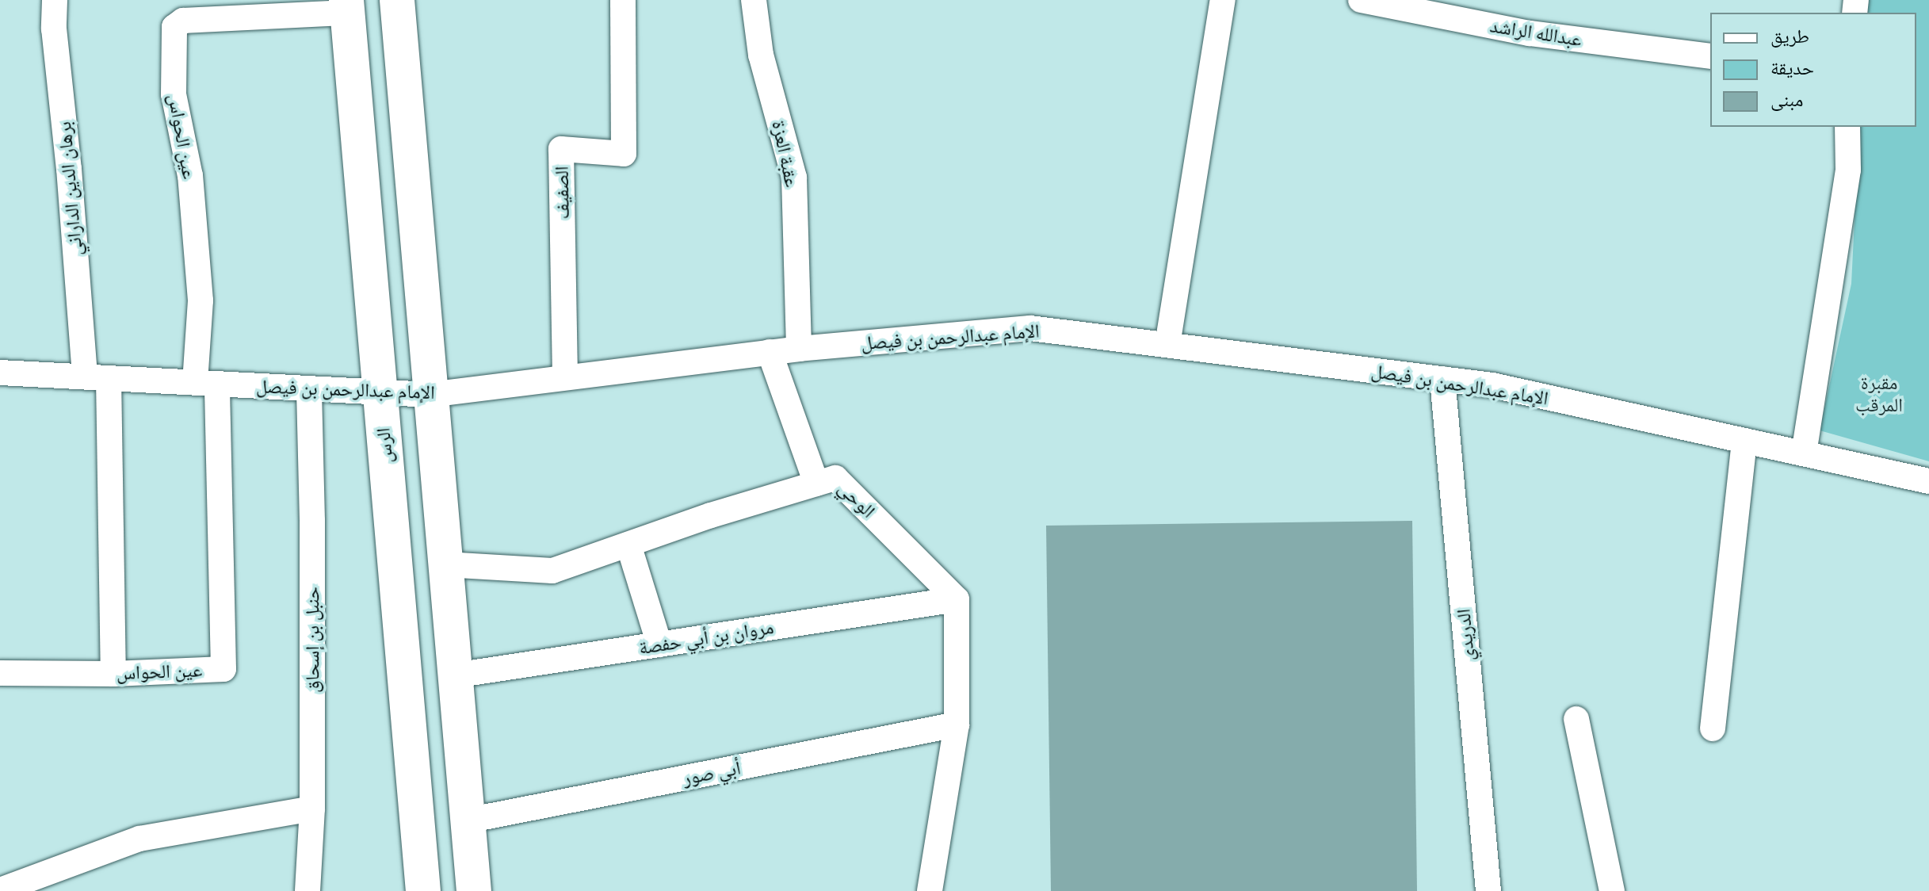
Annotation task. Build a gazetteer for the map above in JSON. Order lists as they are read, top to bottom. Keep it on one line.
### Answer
{"streets":{"street":["عبدالله الراشد","عين الحواس","عقبة العزة","برهان الدين الداراني","الصفيف","الإمام عبدالرحمن بن فيصل","الرس","الوحي","الدريدي","مروان بن أبي حفصة","حنبل بن إسحاق","أبي صور"]},"crossings":[["عين الحواس","برهان الدين الداراني"],["عين الحواس","الإمام عبدالرحمن بن فيصل"],["عين الحواس","الرس"],["عقبة العزة","الإمام عبدالرحمن بن فيصل"],["برهان الدين الداراني","الإمام عبدالرحمن بن فيصل"],["الصفيف","الإمام عبدالرحمن بن فيصل"],["الإمام عبدالرحمن بن فيصل","الرس"],["الإمام عبدالرحمن بن فيصل","الدريدي"],["الإمام عبدالرحمن بن فيصل","حنبل بن إسحاق"],["الوحي","مروان بن أبي حفصة"]],"parks":["مقبرة المرقب"],"legend":["طريق","حديقة","مبنى"]}
